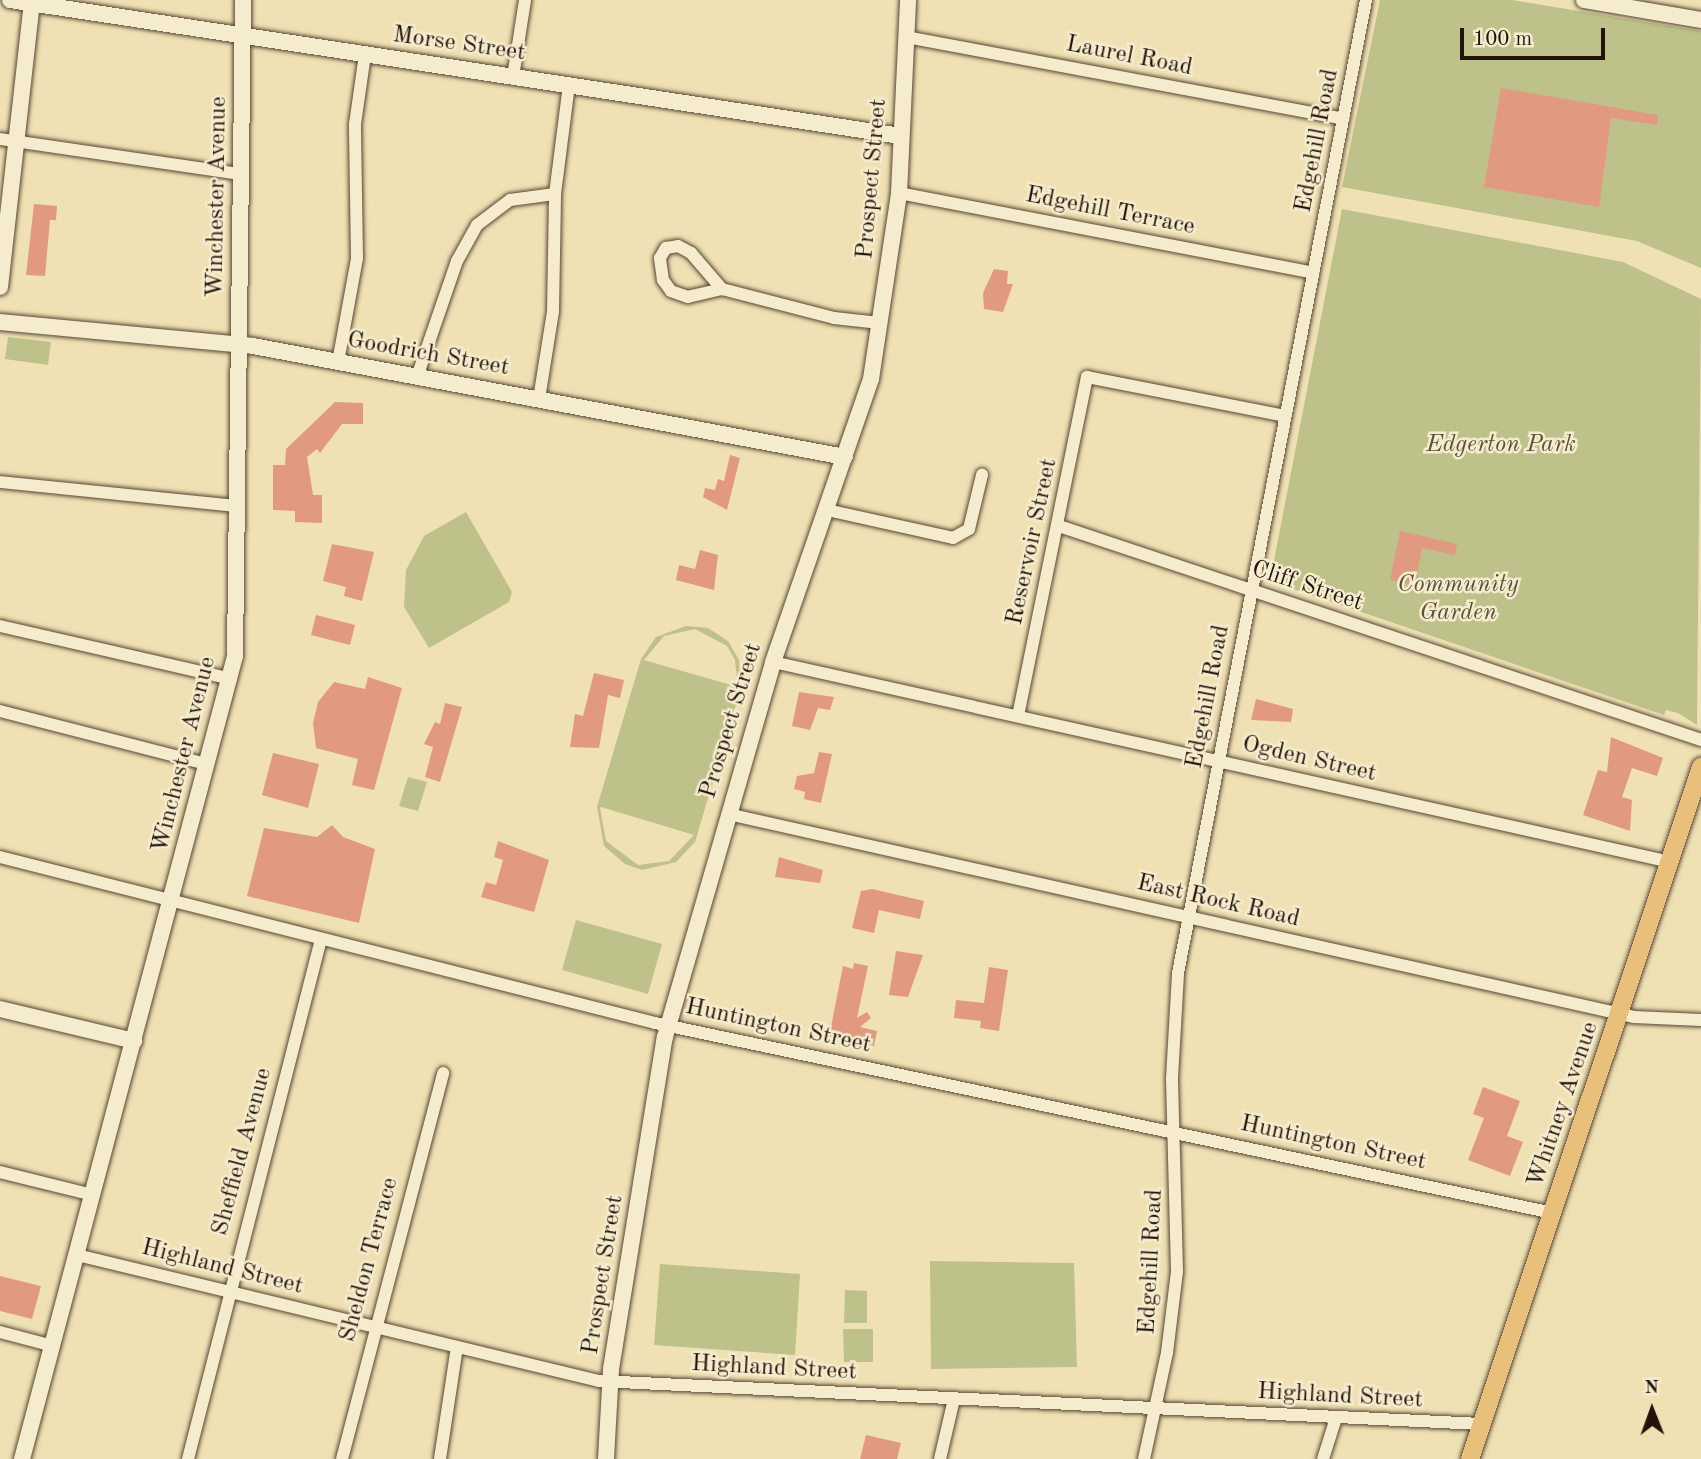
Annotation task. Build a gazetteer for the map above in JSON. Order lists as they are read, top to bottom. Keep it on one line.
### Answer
{"streets":{"main road":["Morse Street","Prospect Street","Winchester Avenue","Goodrich Street","Whitney Avenue"],"street":["Laurel Road","Edgehill Road","Edgehill Terrace","Reservoir Street","Cliff Street","Ogden Street","East Rock Road","Huntington Street","Sheffield Avenue","Sheldon Terrace","Highland Street"]},"crossings":[["Morse Street","Prospect Street"],["Morse Street","Winchester Avenue"],["Laurel Road","Edgehill Road"],["Laurel Road","Prospect Street"],["Edgehill Road","Edgehill Terrace"],["Edgehill Road","Reservoir Street"],["Edgehill Road","Cliff Street"],["Edgehill Road","Ogden Street"],["Edgehill Road","East Rock Road"],["Edgehill Road","Huntington Street"],["Edgehill Road","Highland Street"],["Prospect Street","Edgehill Terrace"],["Prospect Street","Goodrich Street"],["Prospect Street","Ogden Street"],["Prospect Street","East Rock Road"],["Prospect Street","Huntington Street"],["Prospect Street","Highland Street"],["Winchester Avenue","Goodrich Street"],["Winchester Avenue","Huntington Street"],["Winchester Avenue","Highland Street"],["Reservoir Street","Cliff Street"],["Reservoir Street","Ogden Street"],["Ogden Street","Whitney Avenue"],["East Rock Road","Whitney Avenue"],["Huntington Street","Whitney Avenue"],["Huntington Street","Sheffield Avenue"],["Whitney Avenue","Highland Street"],["Sheffield Avenue","Highland Street"],["Sheldon Terrace","Highland Street"]],"parks":["Edgerton Park","Community Garden"],"scale_bar":"100 m","north":"top"}
